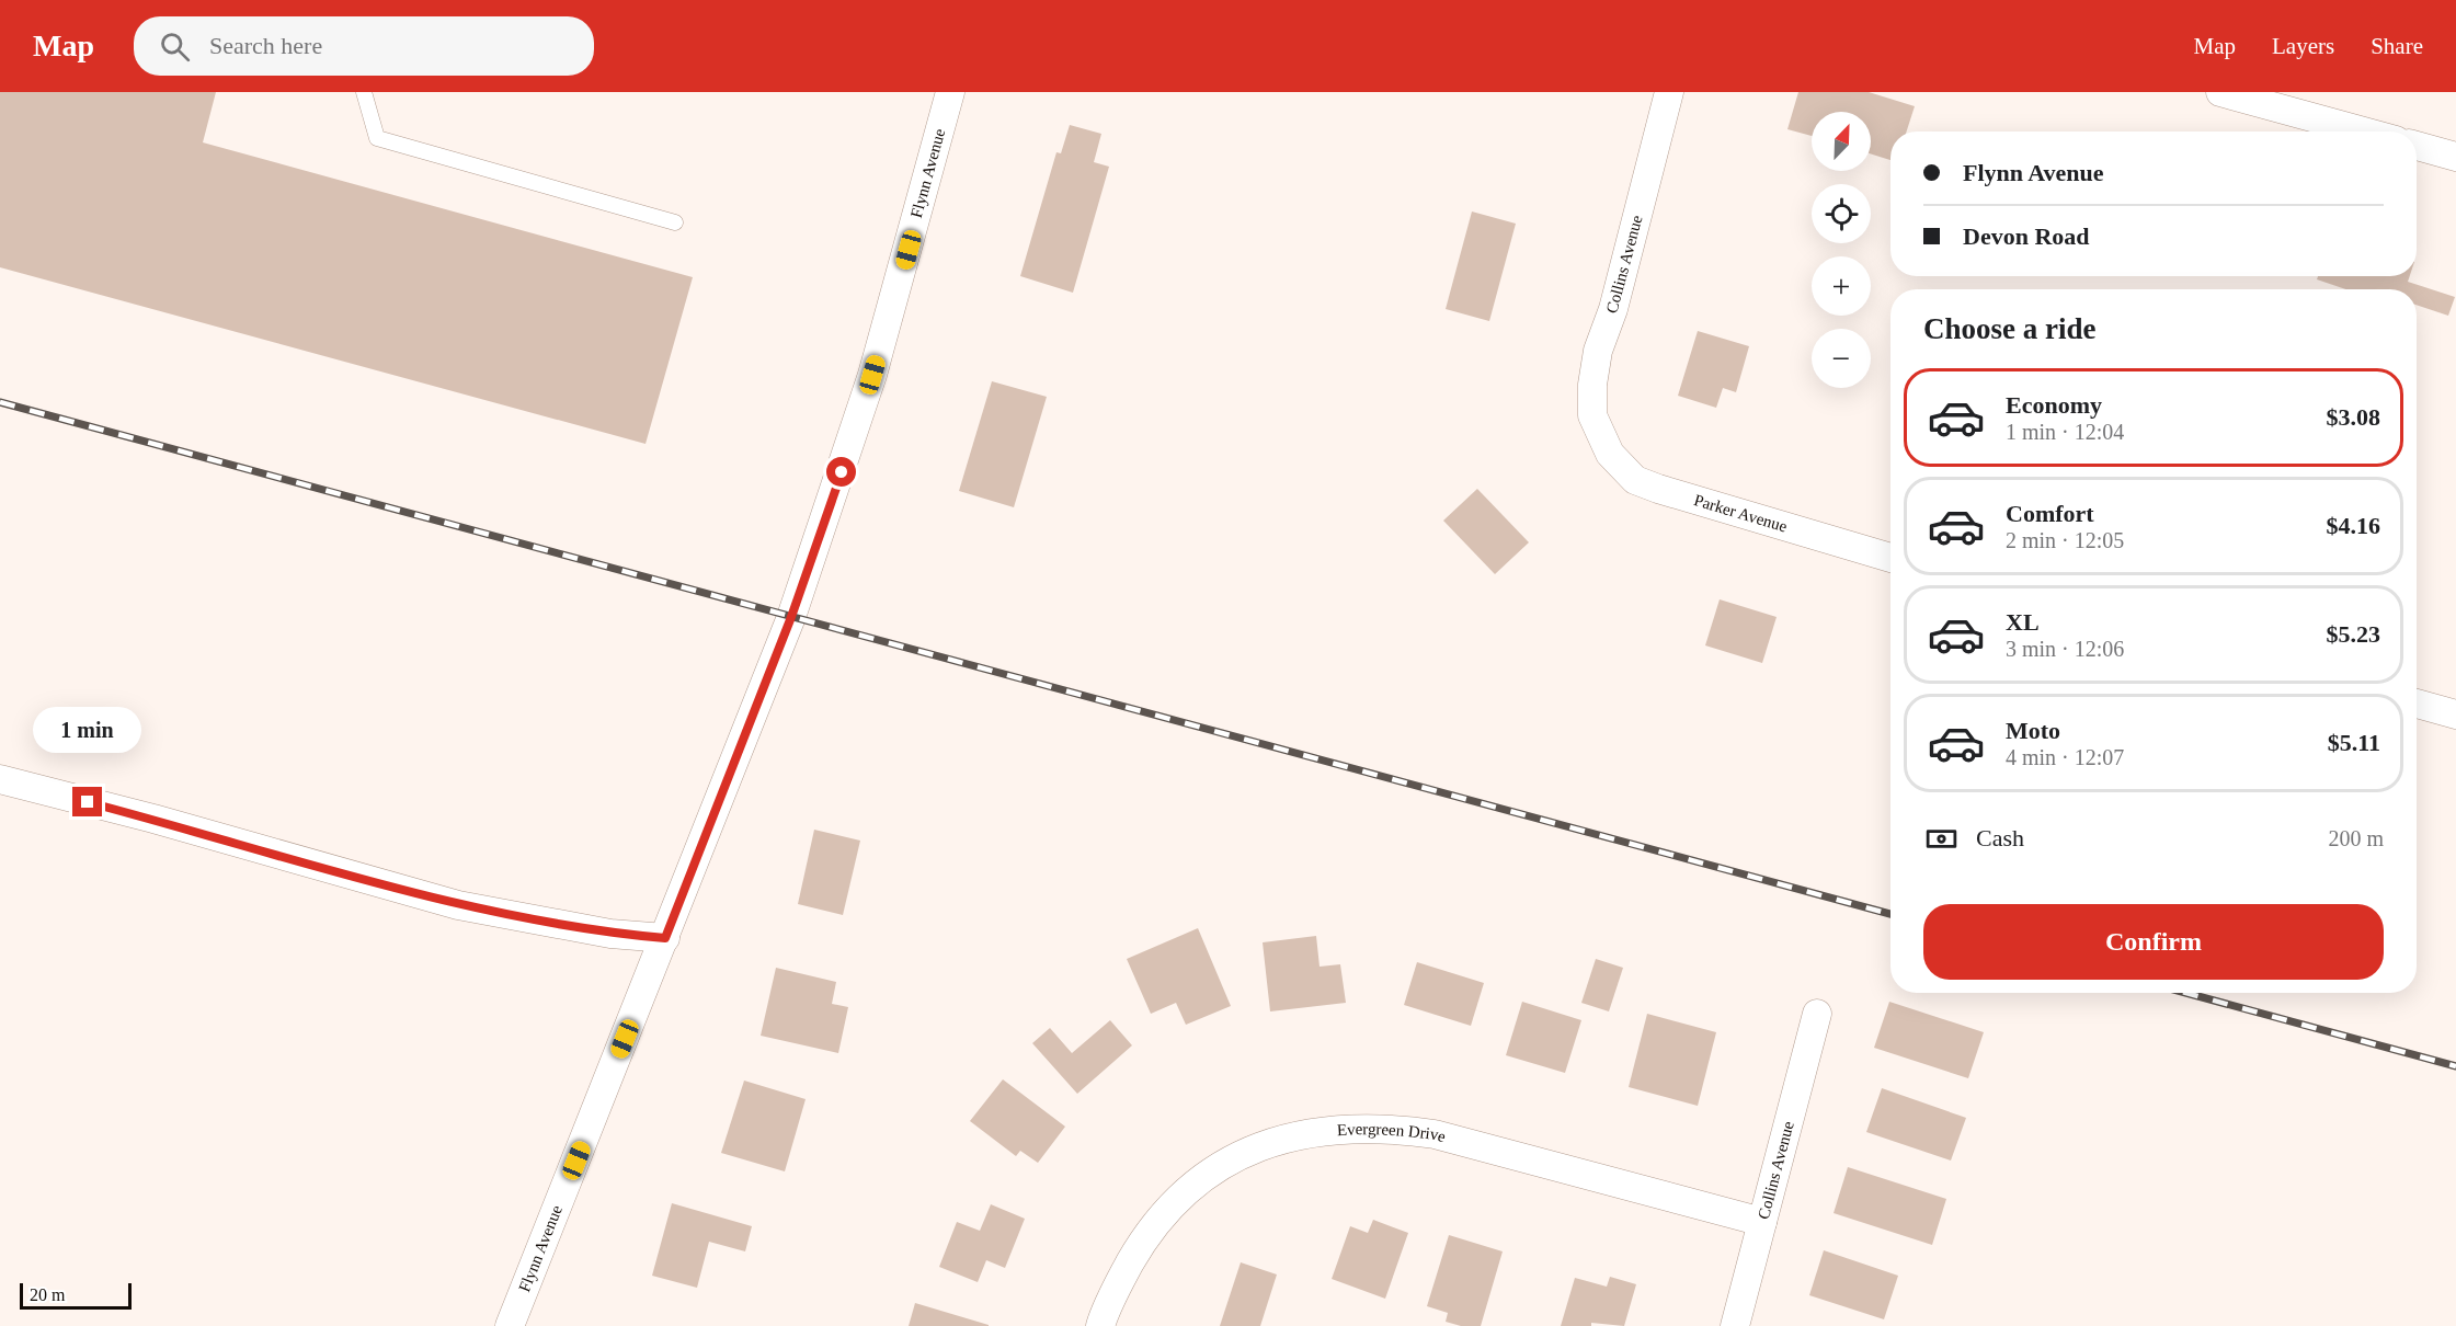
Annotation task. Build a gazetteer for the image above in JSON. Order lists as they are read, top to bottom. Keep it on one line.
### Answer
{"streets":{"street":["Flynn Avenue","Collins Avenue","Parker Avenue","Evergreen Drive"]},"crossings":[["Collins Avenue","Parker Avenue"],["Collins Avenue","Evergreen Drive"]],"scale_bar":"20 m","north":"top right","page":{"header":"Map","search":"Search here","nav":["Map","Layers","Share"],"map_buttons":["+","−"],"banner":["Flynn Avenue","Devon Road"],"heading":"Choose a ride","list":[{"name":"Economy","note":"1 min · 12:04","value":"$3.08"},{"name":"Comfort","note":"2 min · 12:05","value":"$4.16"},{"name":"XL","note":"3 min · 12:06","value":"$5.23"},{"name":"Moto","note":"4 min · 12:07","value":"$5.11"}],"bubble":"1 min","pay":["Cash","200 m"],"buttons":"Confirm","scale":"20 m"}}
